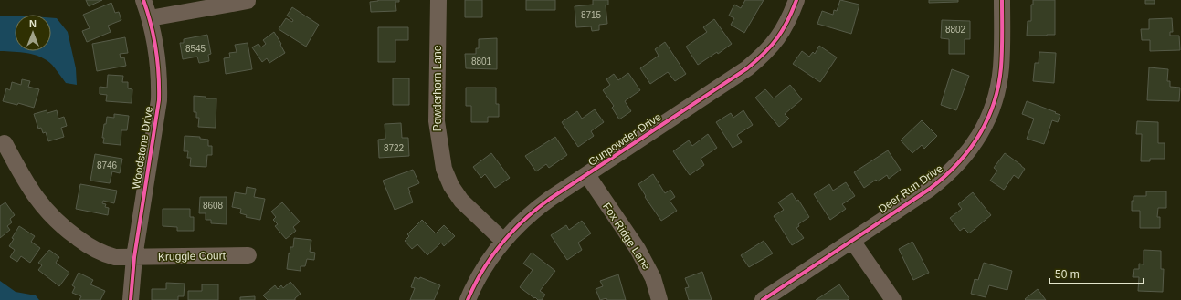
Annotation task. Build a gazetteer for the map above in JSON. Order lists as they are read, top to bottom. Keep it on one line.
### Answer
{"streets":{"street":["Powderhorn Lane","Gunpowder Drive","Woodstone Drive","Deer Run Drive","Fox Ridge Lane","Kruggle Court"]},"crossings":[["Powderhorn Lane","Gunpowder Drive"],["Gunpowder Drive","Fox Ridge Lane"],["Woodstone Drive","Kruggle Court"]],"house_numbers":["8715","8802","8545","8801","8722","8746","8608"],"scale_bar":"50 m","north":"top"}
